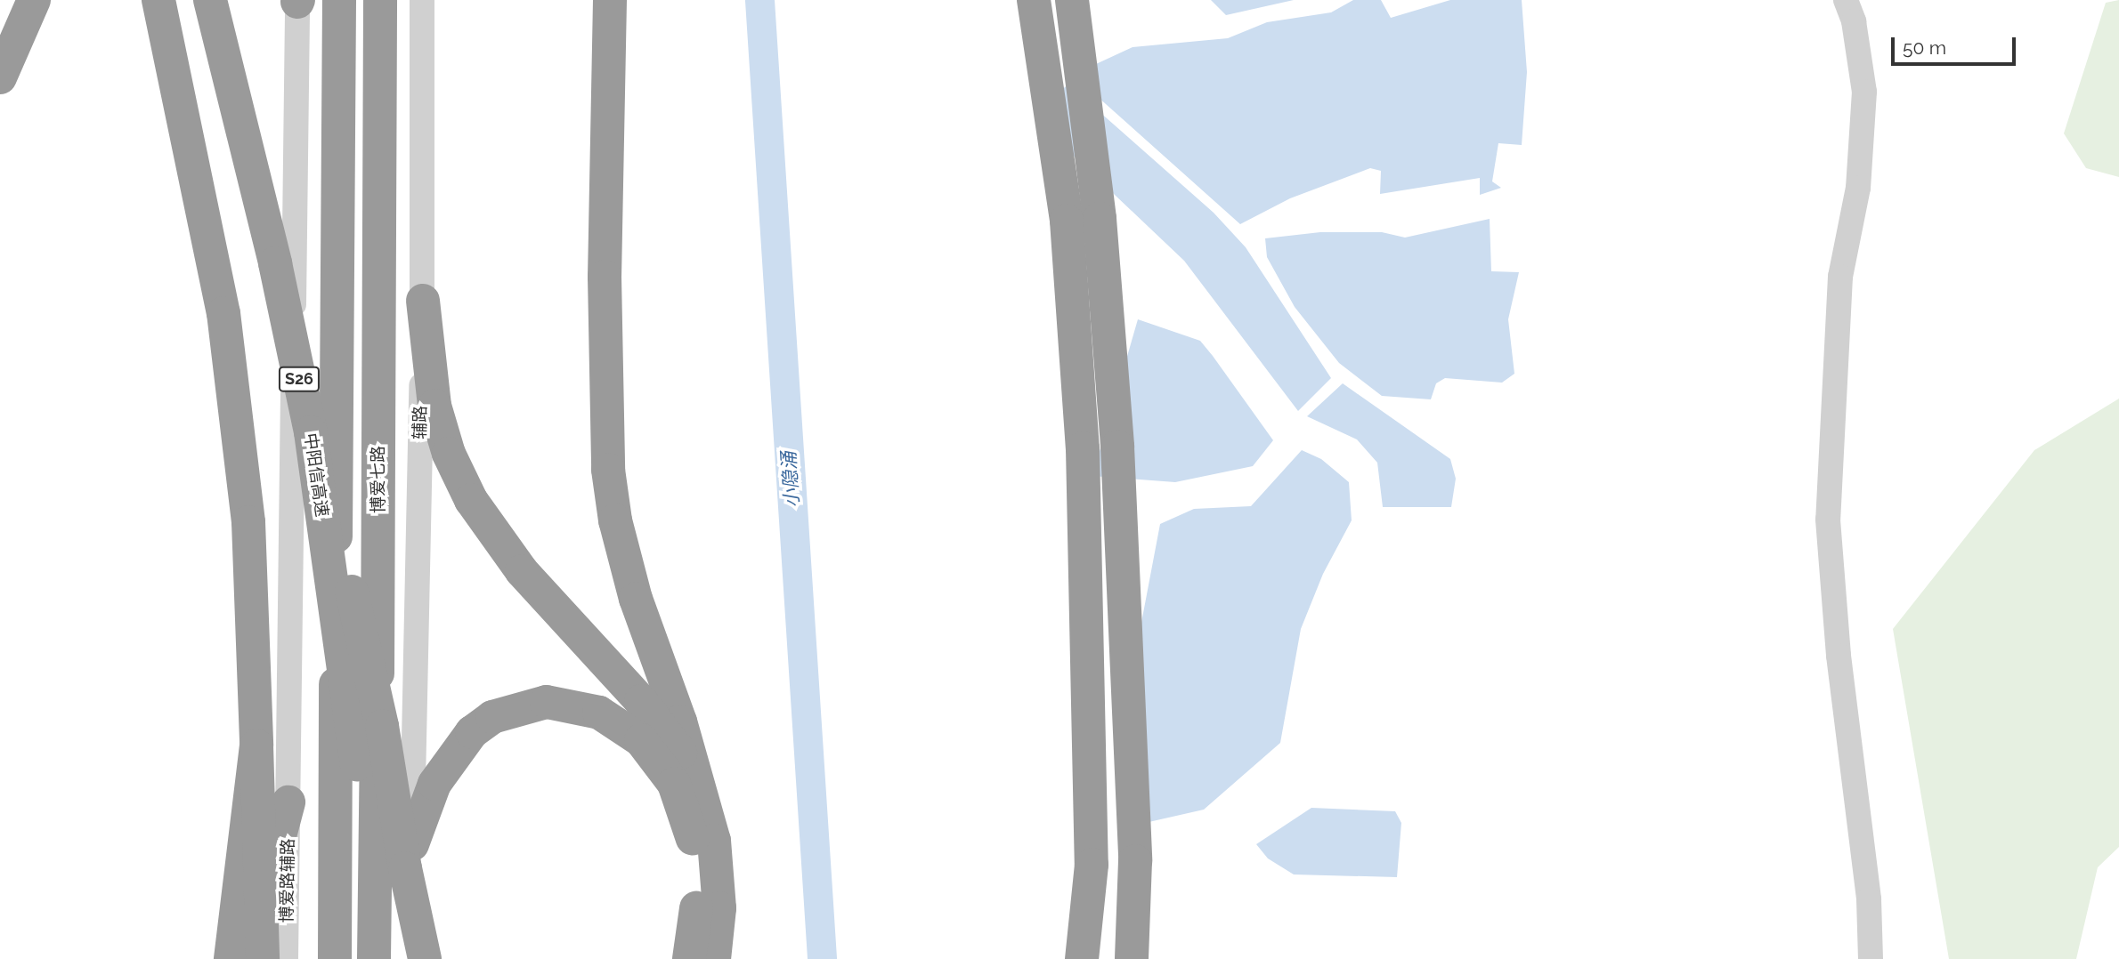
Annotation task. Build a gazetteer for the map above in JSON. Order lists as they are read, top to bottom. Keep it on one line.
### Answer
{"streets":{"highway":["S26","中阳信高速","博爱七路"],"street":["辅路","博爱路辅路"]},"water":["小隐涌"],"scale_bar":"50 m"}
